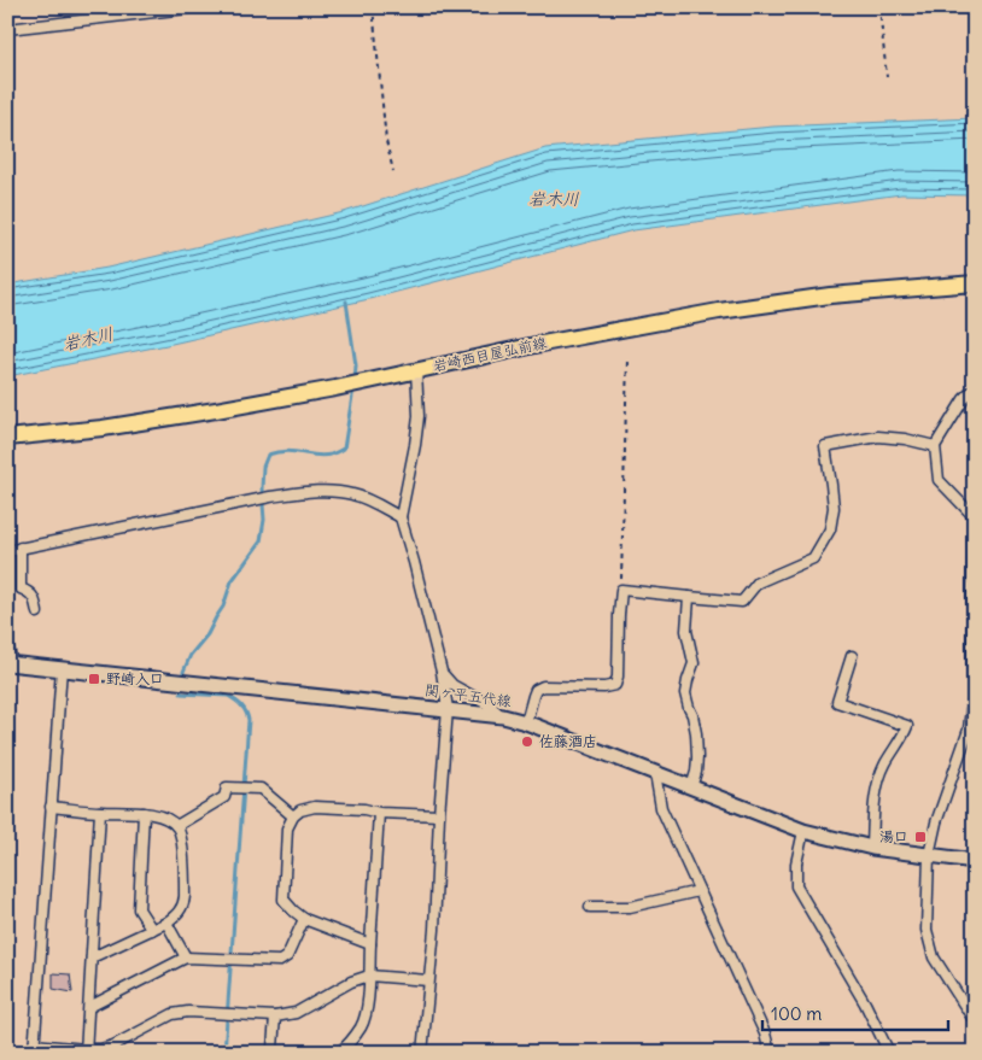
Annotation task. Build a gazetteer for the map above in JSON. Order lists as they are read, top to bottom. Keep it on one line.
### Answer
{"streets":{"main road":["岩崎西目屋弘前線","関ヶ平五代線"]},"water":["岩木川"],"places":{"transit":["野崎入口","湯口"],"other":["佐藤酒店"]},"scale_bar":"100 m"}
